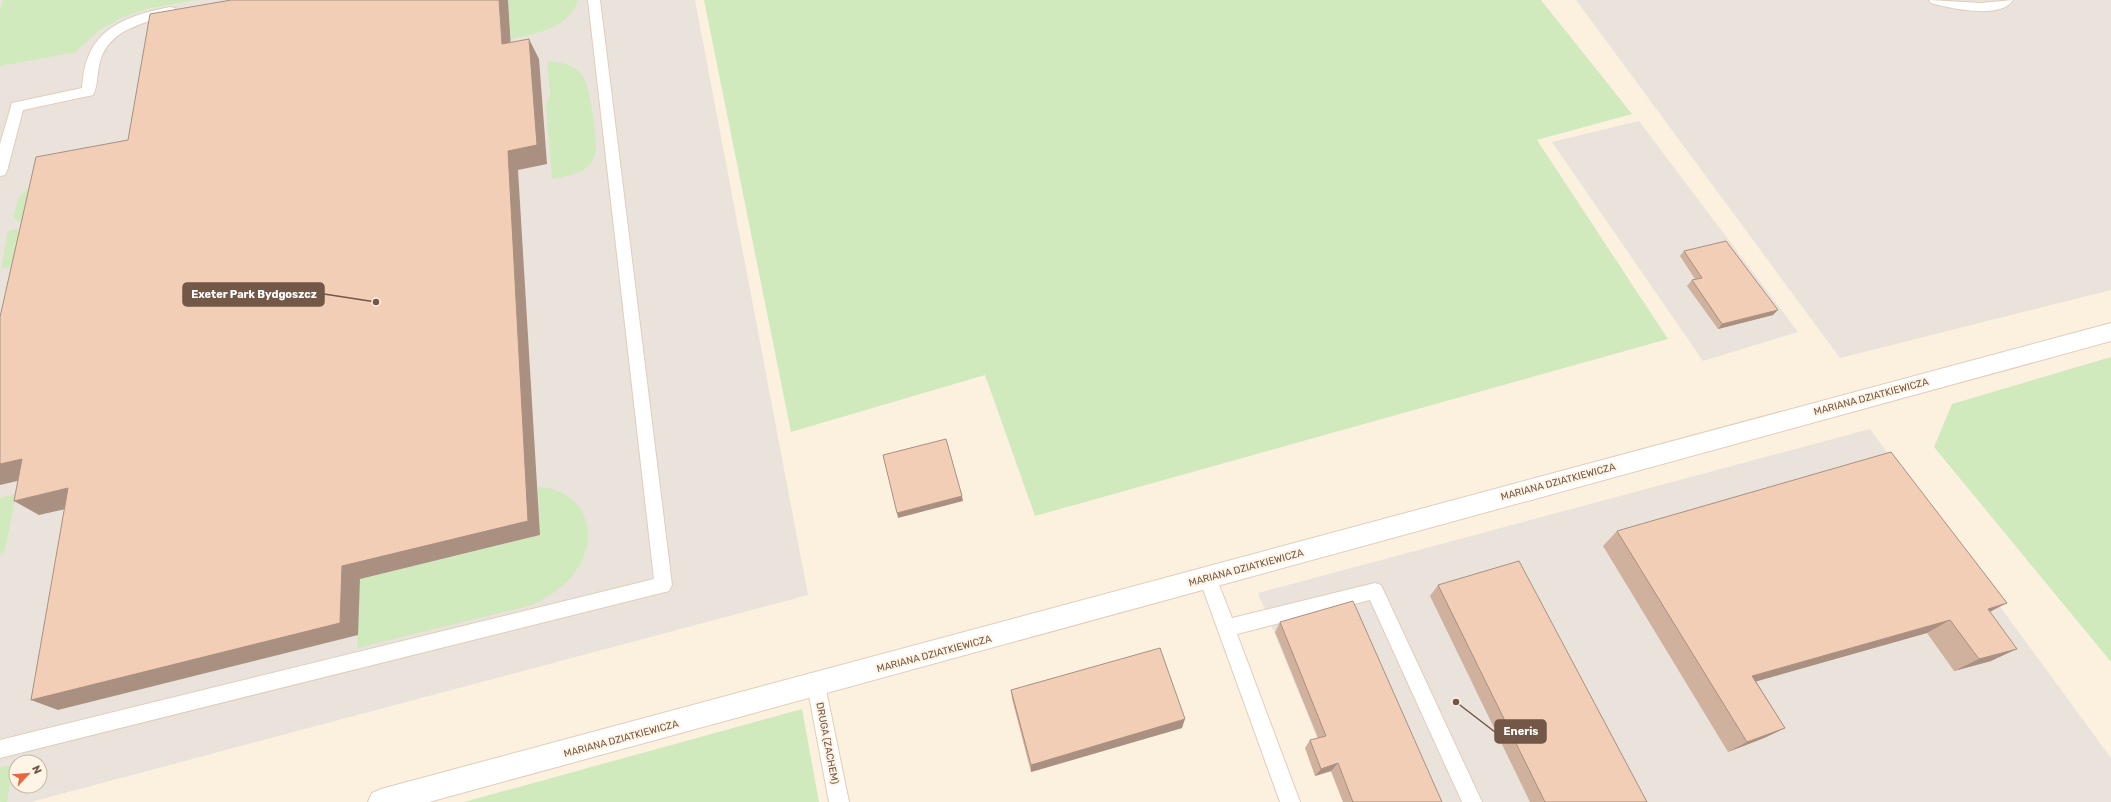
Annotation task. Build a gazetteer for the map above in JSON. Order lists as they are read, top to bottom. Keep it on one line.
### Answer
{"streets":{"street":["MARIANA DZIATKIEWICZA"],"lane":["DRUGA (ZACHEM)"]},"crossings":[["MARIANA DZIATKIEWICZA","DRUGA (ZACHEM)"]],"places":["Exeter Park Bydgoszcz","Eneris"],"north":"top right"}
